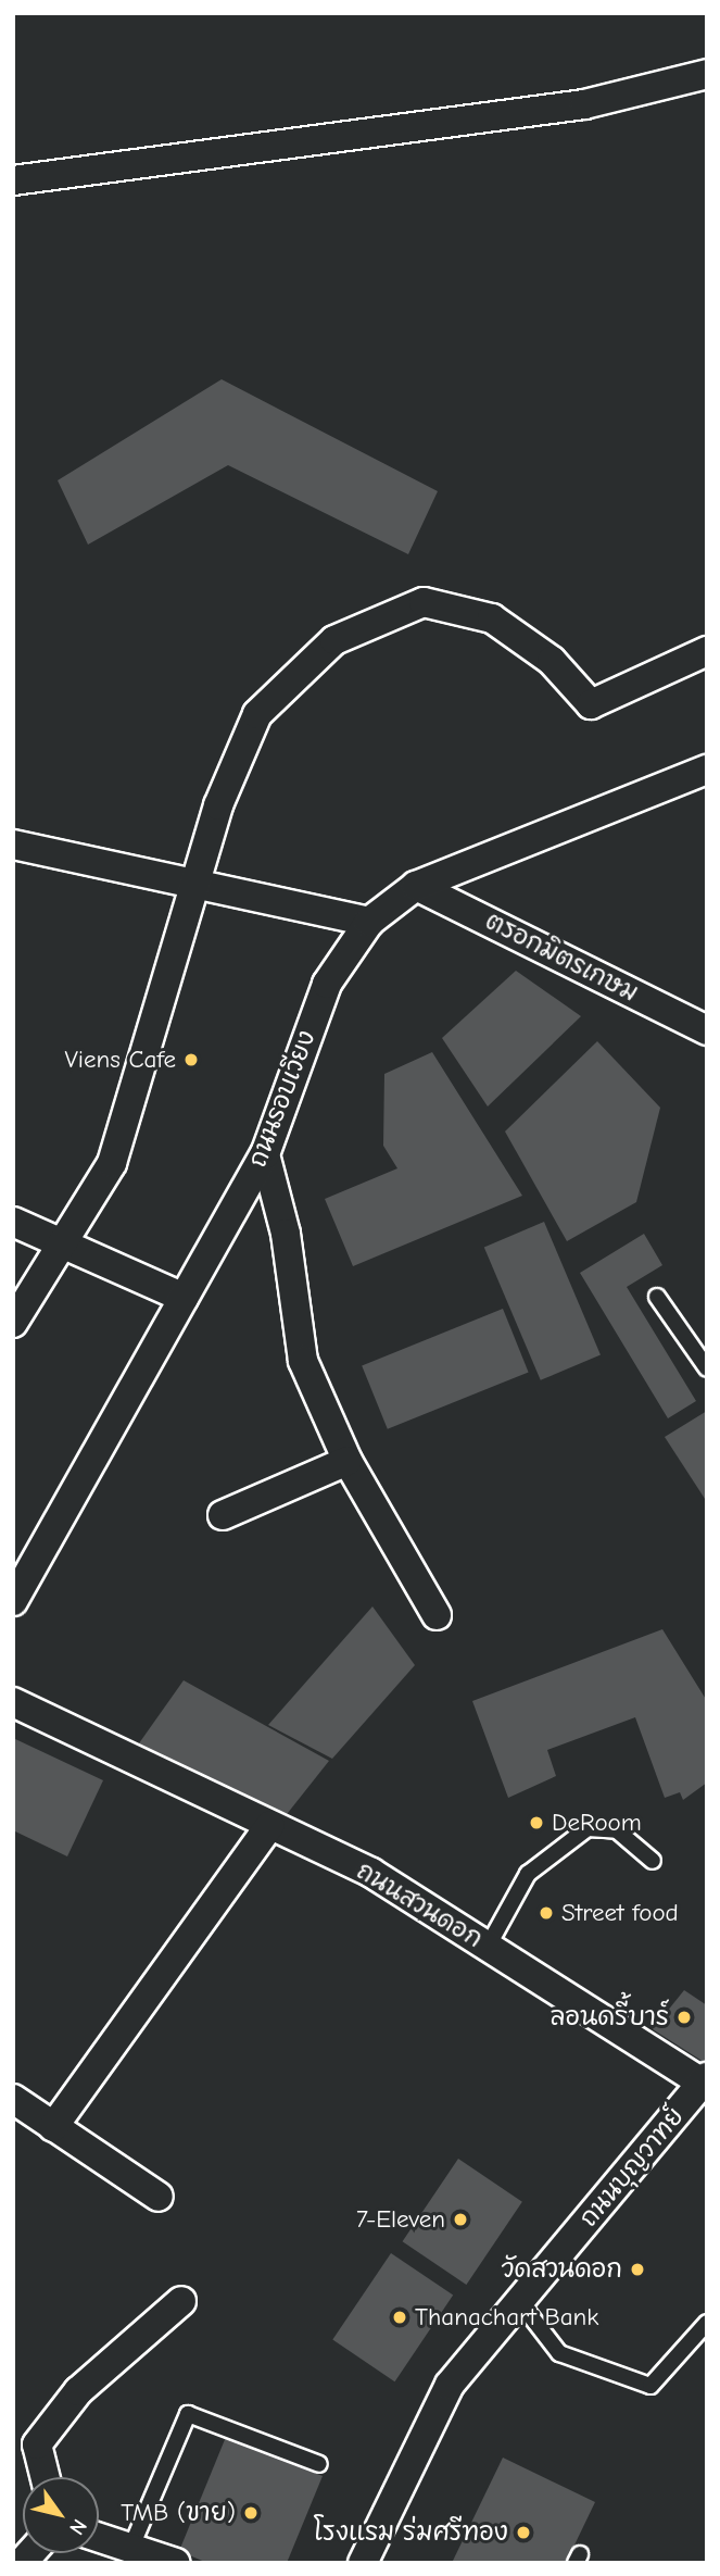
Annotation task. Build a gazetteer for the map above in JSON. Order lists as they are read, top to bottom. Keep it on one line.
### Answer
{"streets":{"street":["ตรอกมิตรเกษม","ถนนรอบเวียง","ถนนสวนดอก","ถนนบุญวาทย์"]},"crossings":[["ตรอกมิตรเกษม","ถนนรอบเวียง"],["ถนนสวนดอก","ถนนบุญวาทย์"]],"places":["Viens Cafe","DeRoom","Street food","ลอนดรี้บาร์","7-Eleven","วัดสวนดอก","Thanachart Bank","TMB (ขาย)","โรงแรม ร่มศรีทอง"],"north":"bottom right"}
